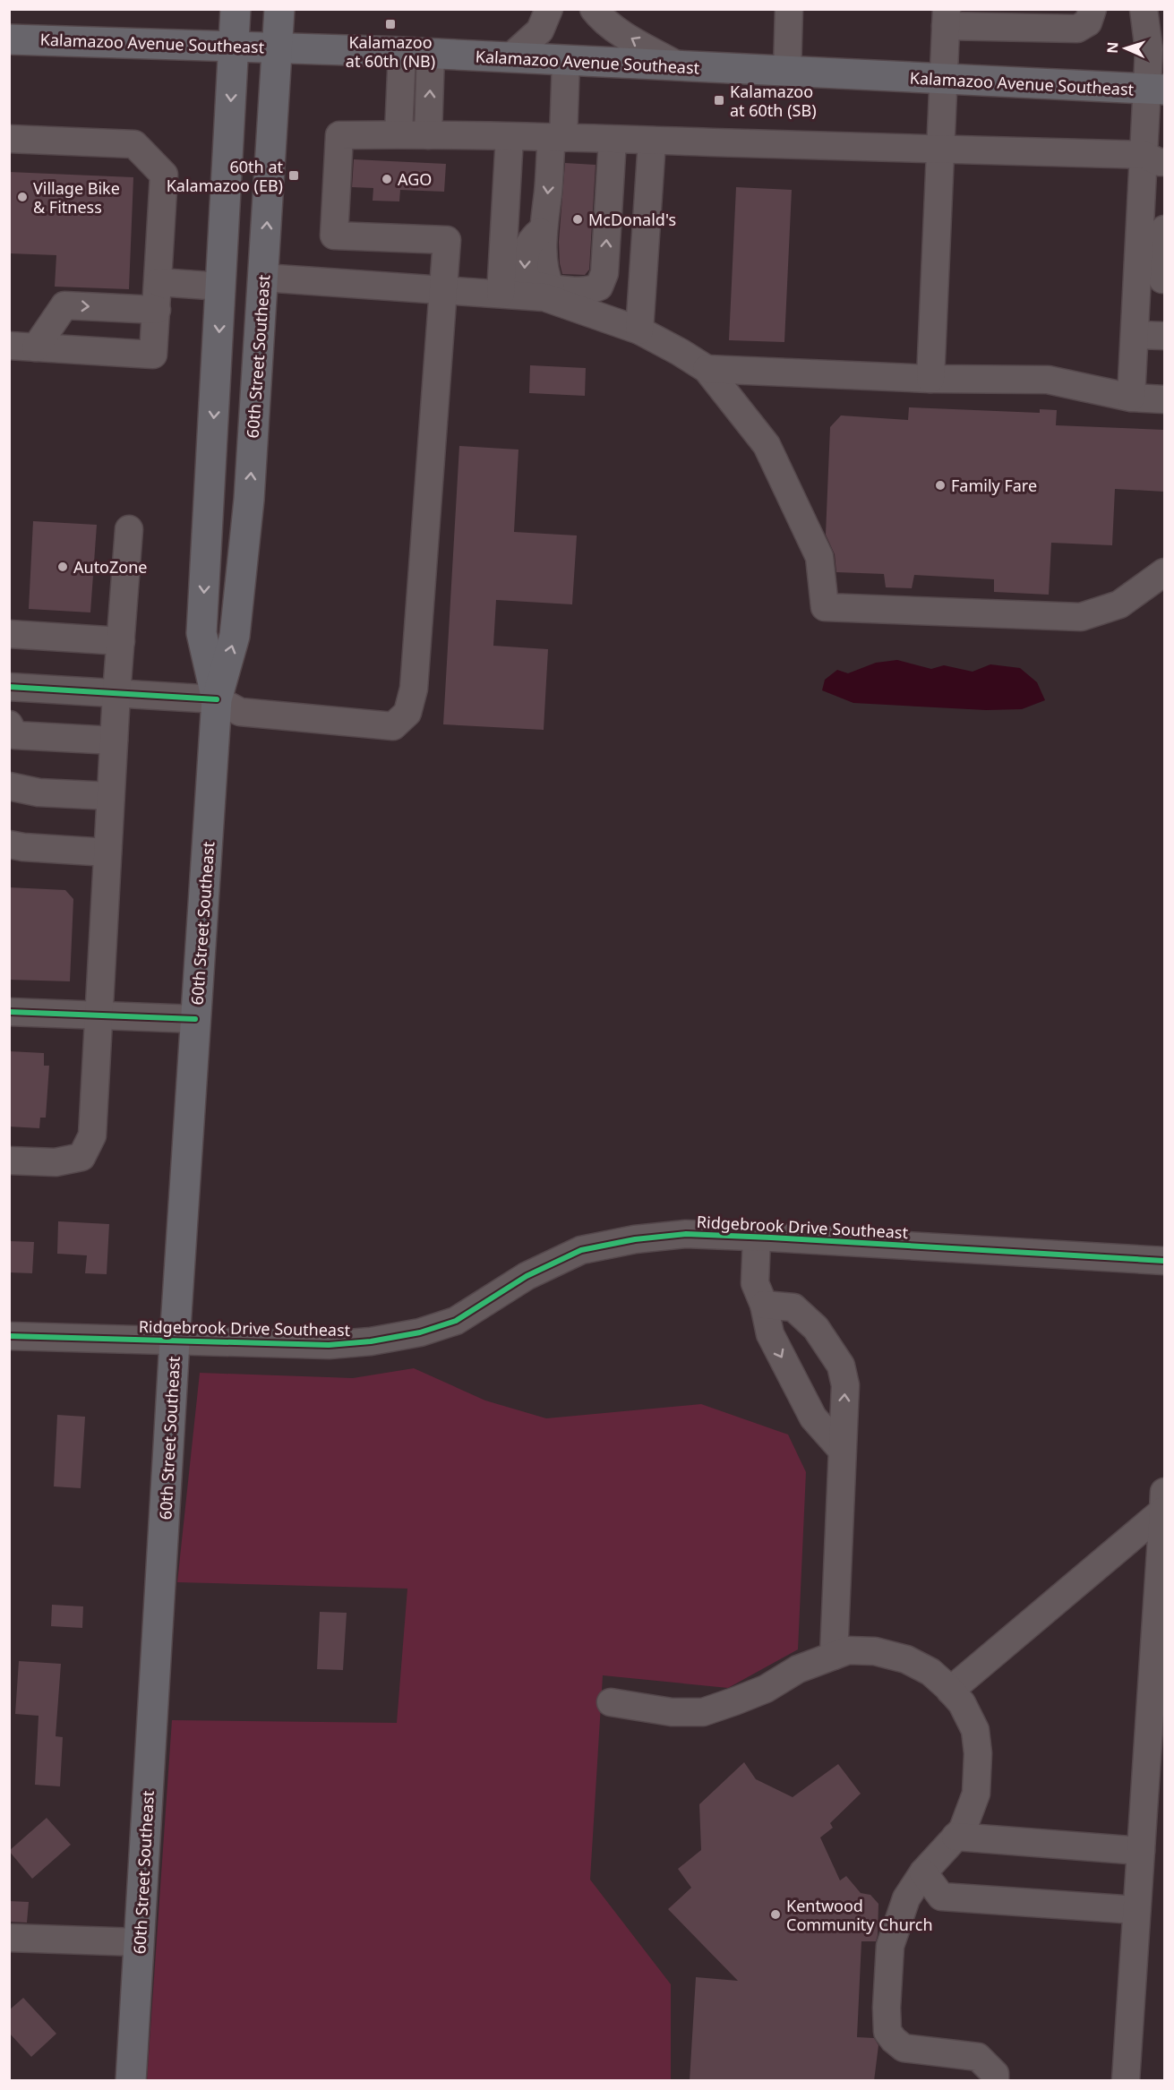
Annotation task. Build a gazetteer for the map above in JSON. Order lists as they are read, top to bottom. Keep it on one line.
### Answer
{"streets":{"main road":["Kalamazoo Avenue Southeast","60th Street Southeast"],"street":["Ridgebrook Drive Southeast"]},"crossings":[["Kalamazoo Avenue Southeast","60th Street Southeast"],["60th Street Southeast","Ridgebrook Drive Southeast"]],"places":{"transit":["Kalamazoo at 60th (NB)","Kalamazoo at 60th (SB)","60th at Kalamazoo (EB)"],"other":["AGO","Village Bike & Fitness","McDonald's","Family Fare","AutoZone","Kentwood Community Church"]},"north":"left"}
